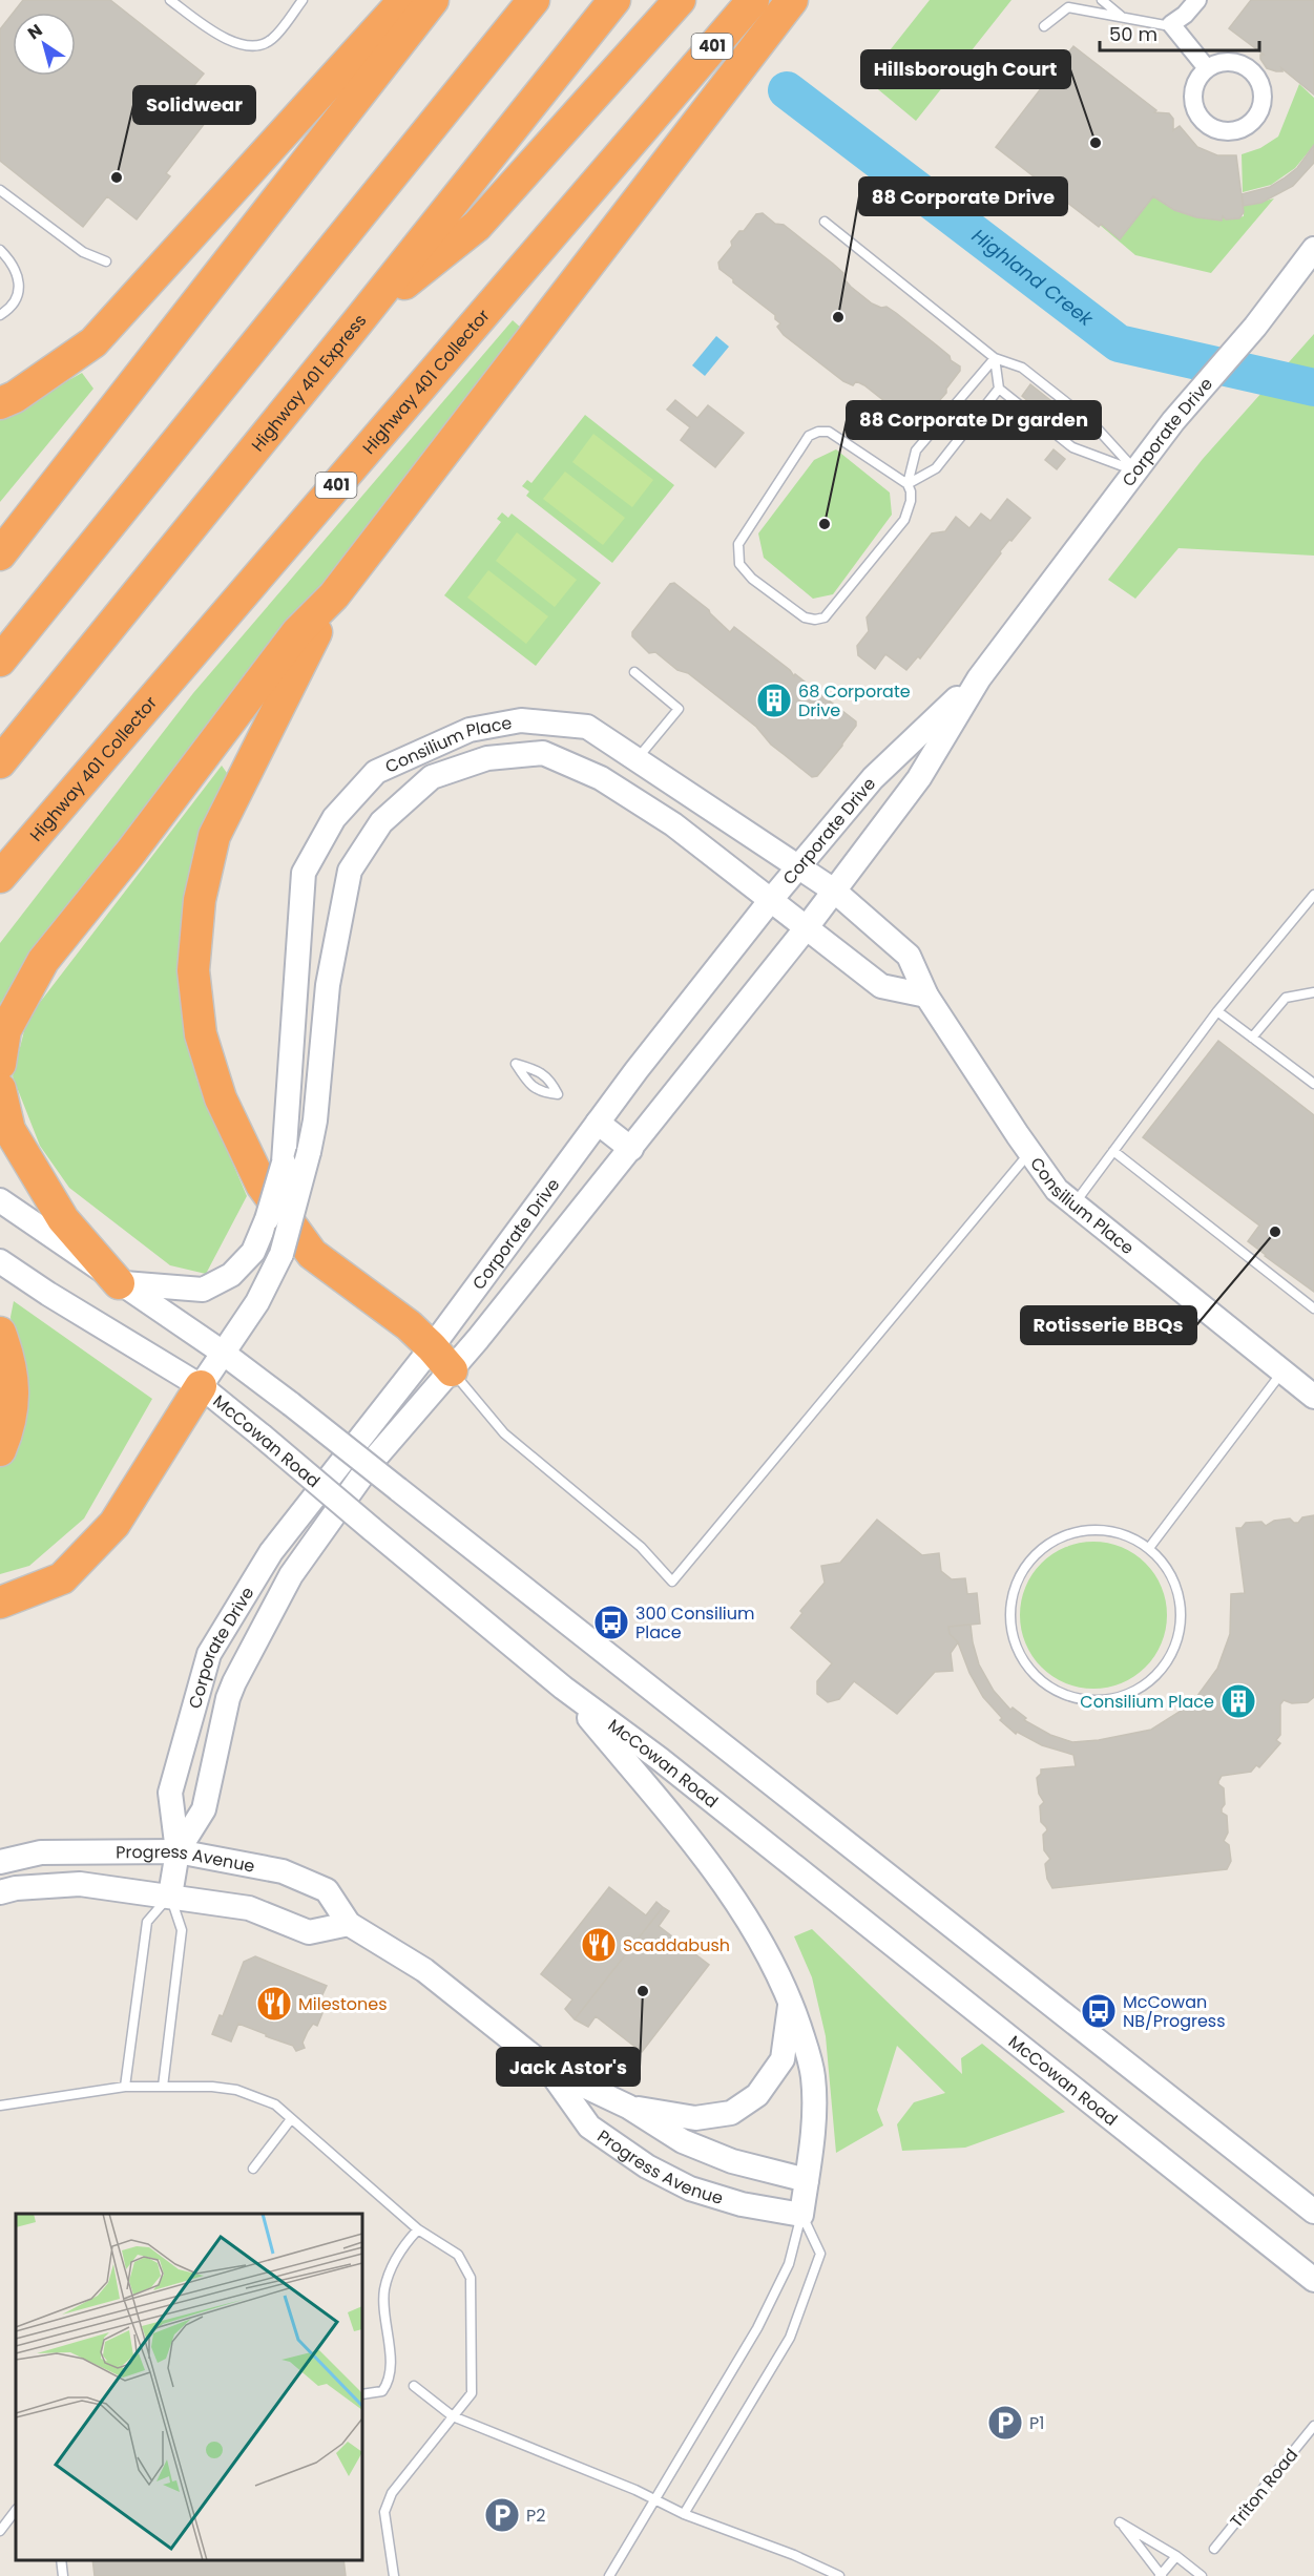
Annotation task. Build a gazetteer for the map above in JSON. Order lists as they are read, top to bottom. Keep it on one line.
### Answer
{"streets":{"highway":["401","Highway 401 Collector","Highway 401 Express"],"street":["Corporate Drive","Consilium Place","McCowan Road","Progress Avenue"],"lane":["Triton Road"]},"crossings":[["Corporate Drive","Consilium Place"],["Corporate Drive","Progress Avenue"],["Consilium Place","McCowan Road"]],"water":["Highland Creek"],"places":{"other":["Hillsborough Court","Solidwear","88 Corporate Drive","88 Corporate Dr garden","Rotisserie BBQs","Jack Astor's"],"building":["68 Corporate Drive","Consilium Place"],"bus stop":["300 Consilium Place","McCowan NB/Progress"],"restaurant":["Scaddabush","Milestones"],"parking":["P1","P2"]},"scale_bar":"50 m","north":"top left"}
